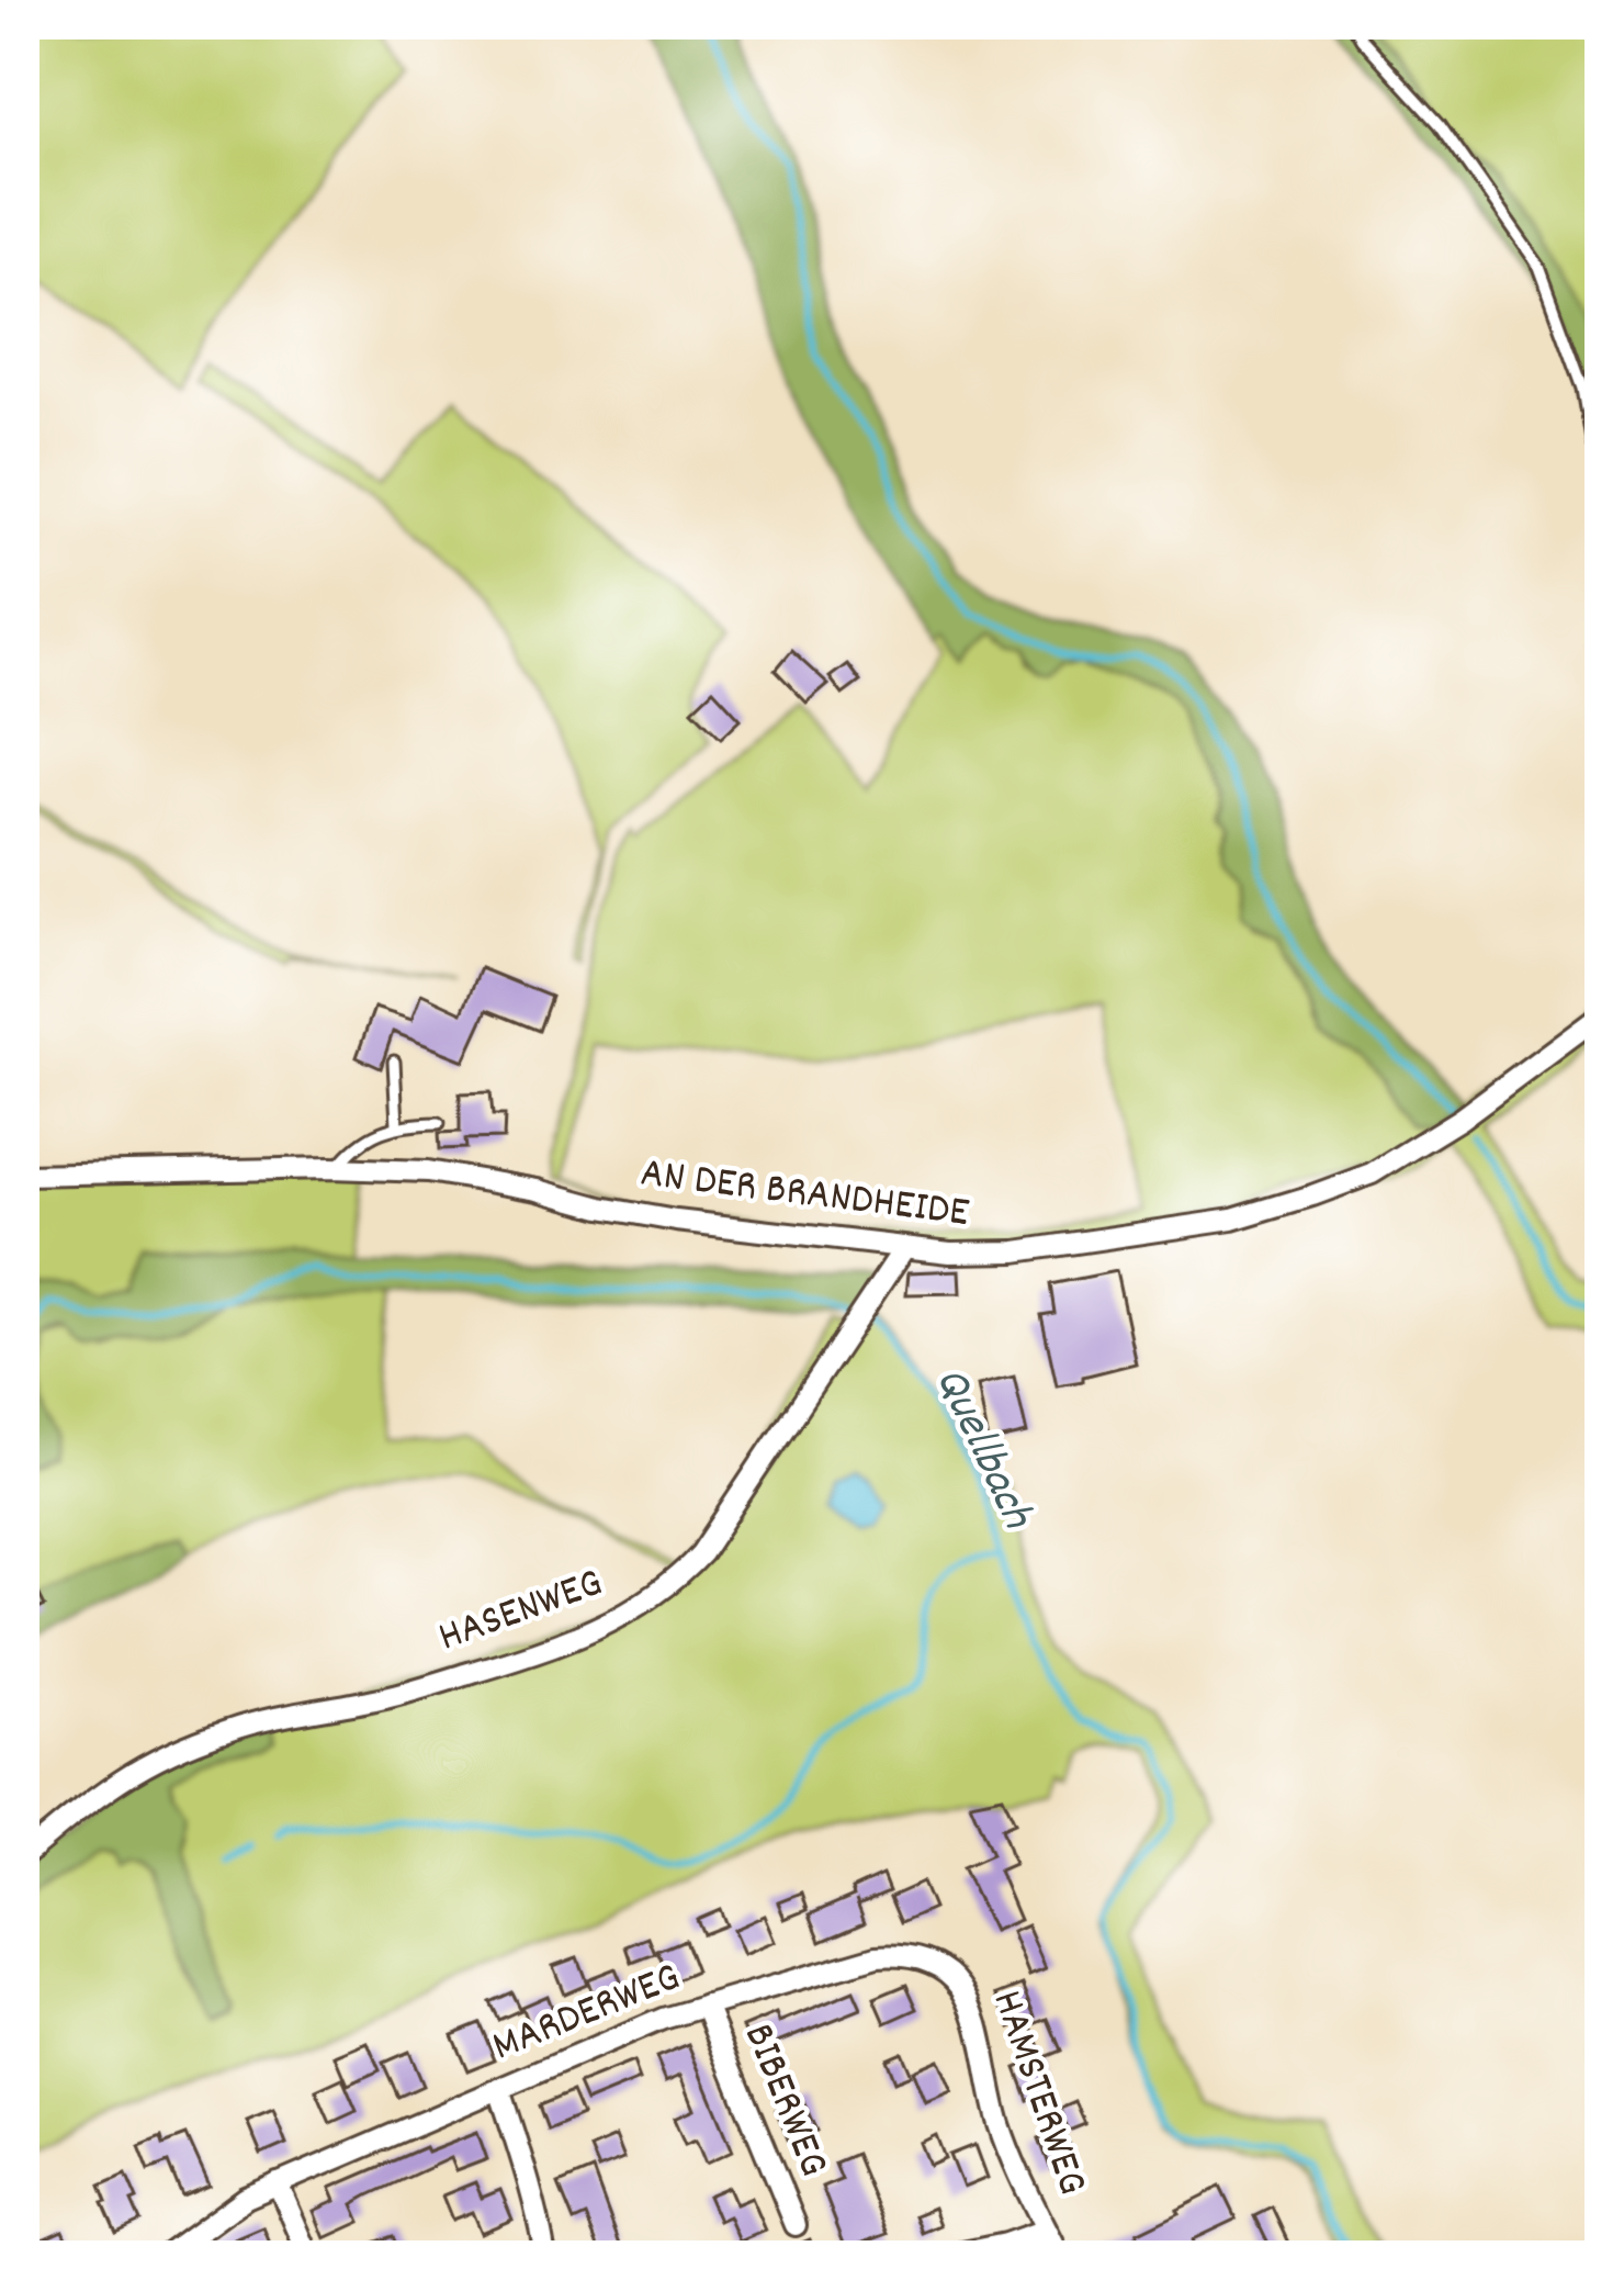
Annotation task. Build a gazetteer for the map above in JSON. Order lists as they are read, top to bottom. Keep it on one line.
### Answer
{"streets":{"street":["AN DER BRANDHEIDE","HASENWEG","MARDERWEG","HAMSTERWEG","BIBERWEG"]},"crossings":[["AN DER BRANDHEIDE","HASENWEG"],["MARDERWEG","HAMSTERWEG"],["MARDERWEG","BIBERWEG"]],"water":["Quellbach"]}
